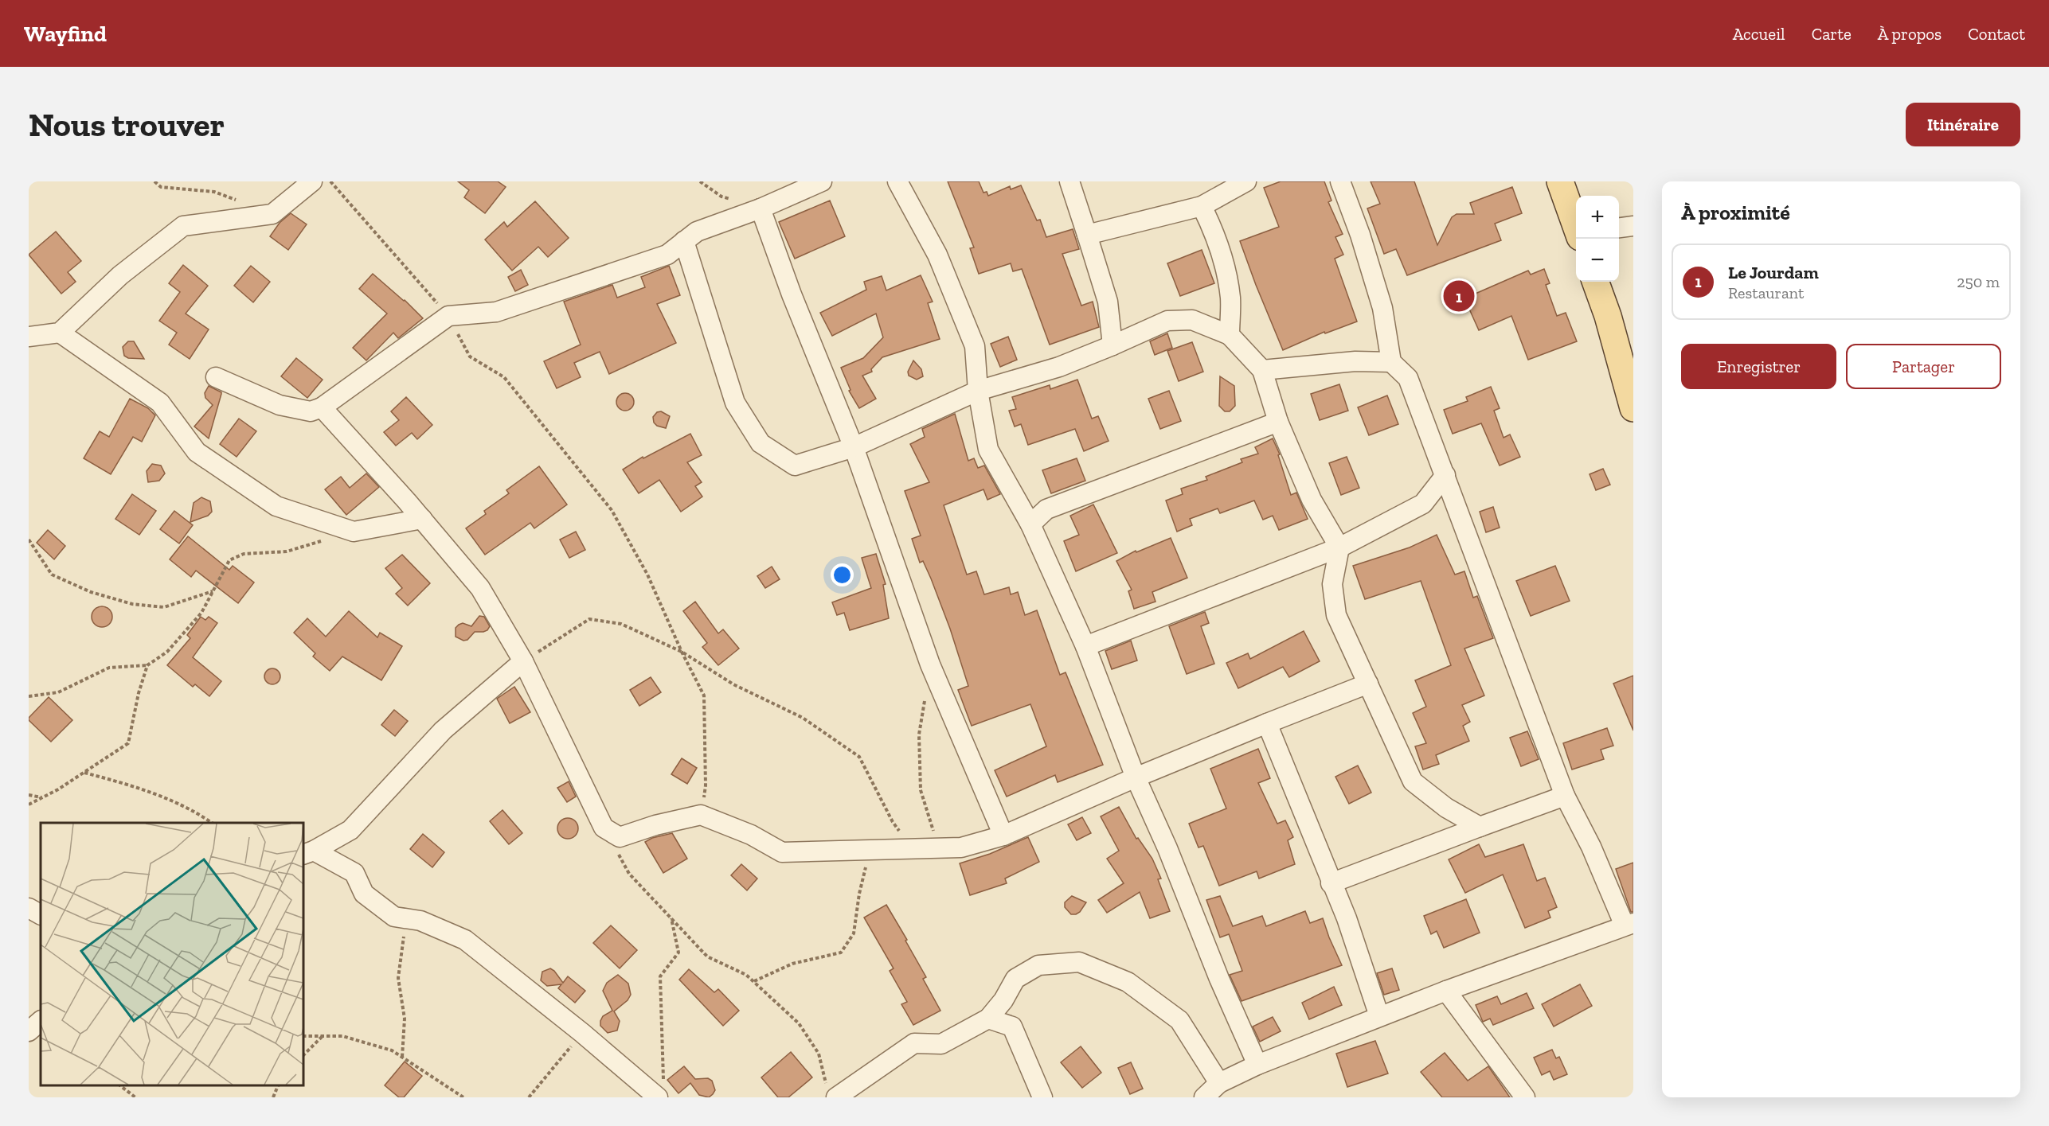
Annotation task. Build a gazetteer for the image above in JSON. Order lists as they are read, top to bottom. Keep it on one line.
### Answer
{"page":{"header":"Wayfind","nav":["Accueil","Carte","À propos","Contact"],"buttons":["Itinéraire",["Enregistrer","Partager"]],"title":"Nous trouver","heading":"À proximité","map_buttons":["+","−"],"list":[{"mark":"1","name":"Le Jourdam","note":"Restaurant","value":"250 m"}],"pins":"1"}}
